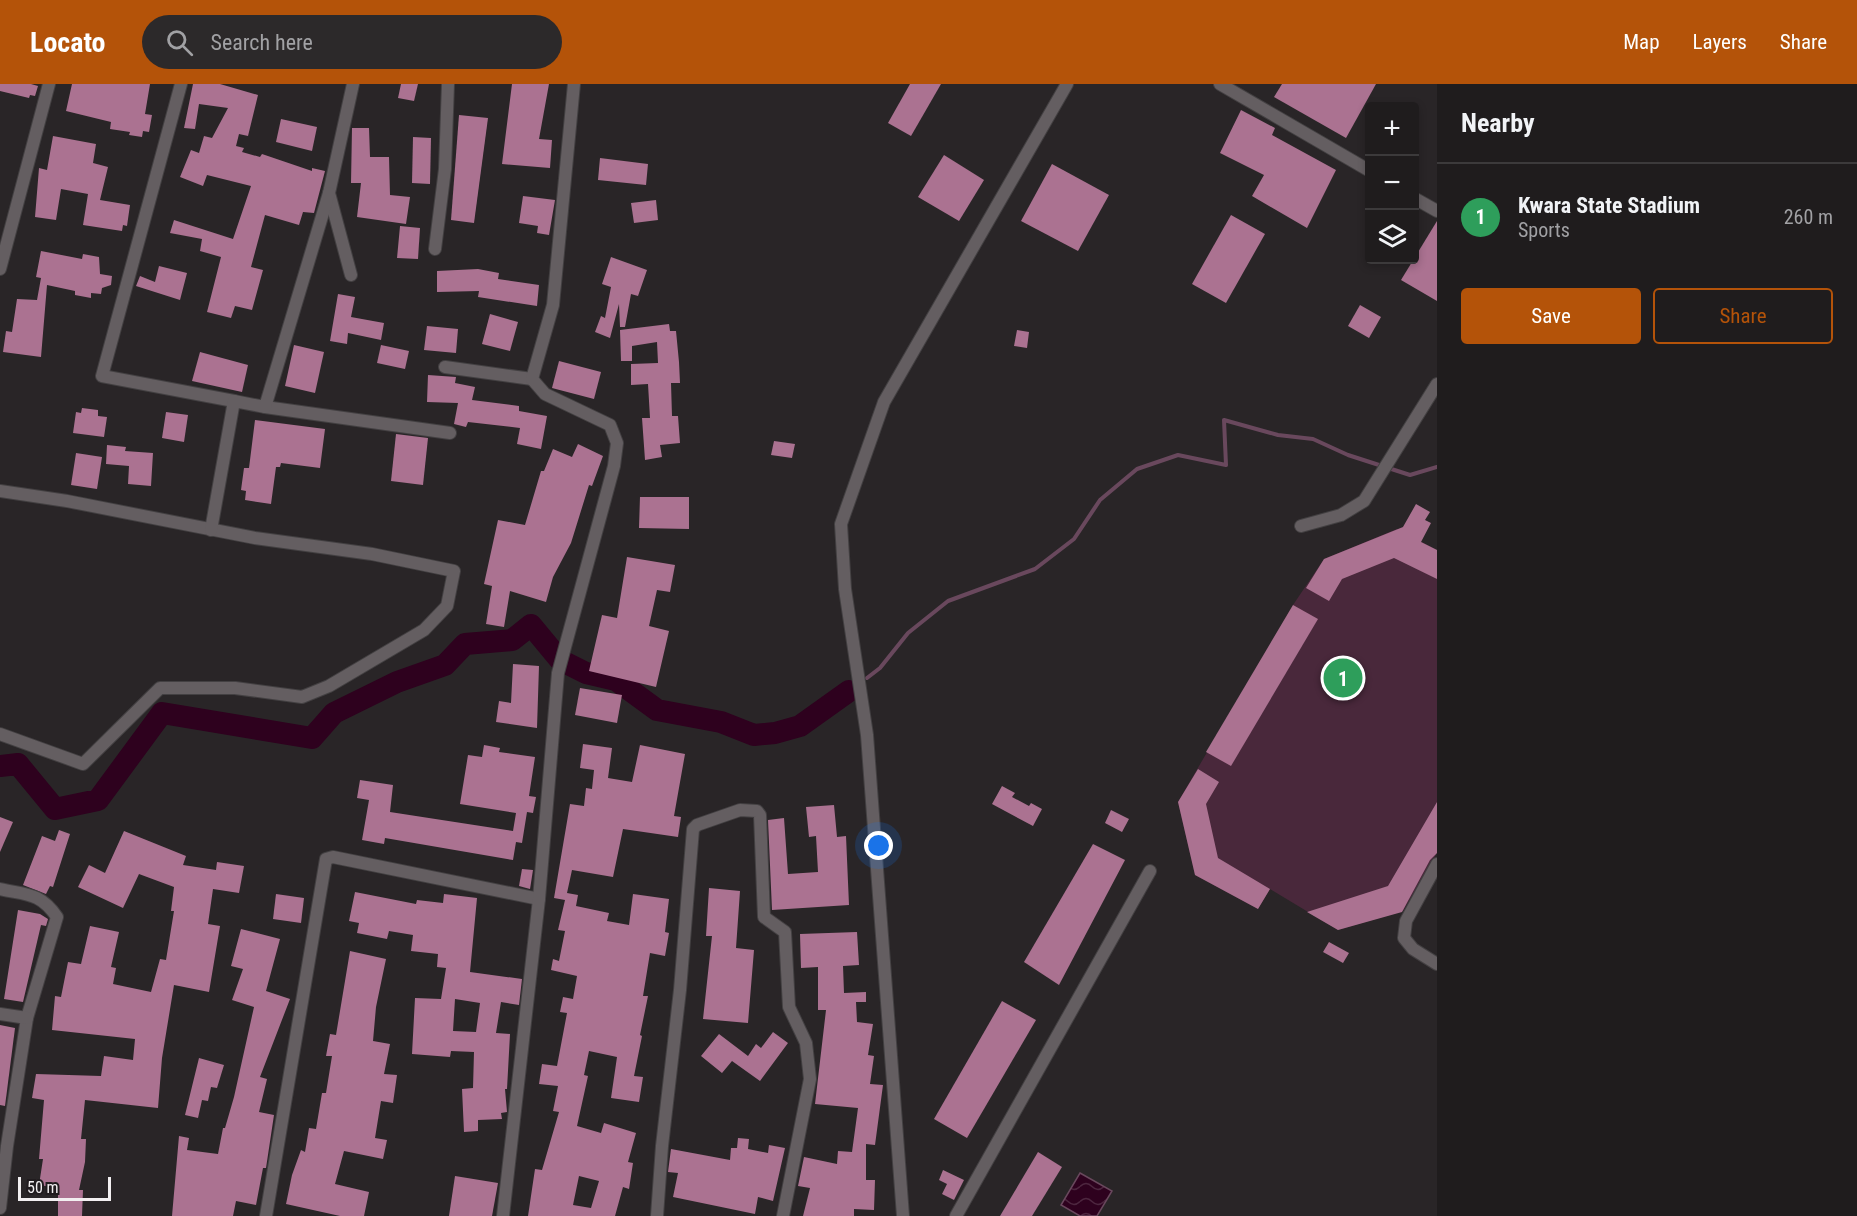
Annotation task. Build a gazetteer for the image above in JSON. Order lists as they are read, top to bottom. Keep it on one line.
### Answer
{"scale_bar":"50 m","page":{"header":"Locato","search":"Search here","nav":["Map","Layers","Share"],"heading":"Nearby","map_buttons":["+","−"],"list":[{"mark":"1","name":"Kwara State Stadium","note":"Sports","value":"260 m"}],"buttons":["Save","Share"],"pins":"1","scale":"50 m"}}
